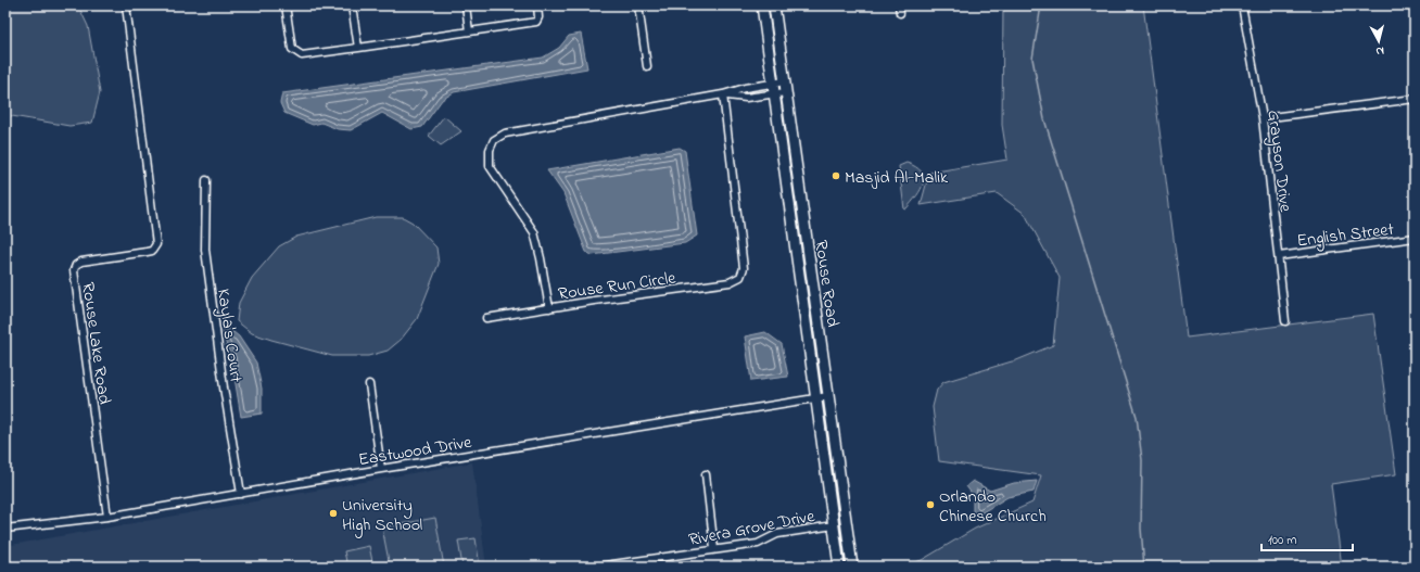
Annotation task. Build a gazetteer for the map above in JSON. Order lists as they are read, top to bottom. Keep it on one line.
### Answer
{"streets":{"street":["Grayson Drive","English Street","Rouse Road","Rouse Run Circle","Kayla's Court","Rouse Lake Road","Eastwood Drive","Rivera Grove Drive"]},"crossings":[["Grayson Drive","English Street"],["Rouse Road","Rouse Run Circle"],["Rouse Road","Eastwood Drive"],["Rouse Road","Rivera Grove Drive"],["Kayla's Court","Eastwood Drive"],["Rouse Lake Road","Eastwood Drive"]],"places":["Masjid Al-Malik","Orlando Chinese Church","University High School"],"scale_bar":"100 m","north":"bottom"}
